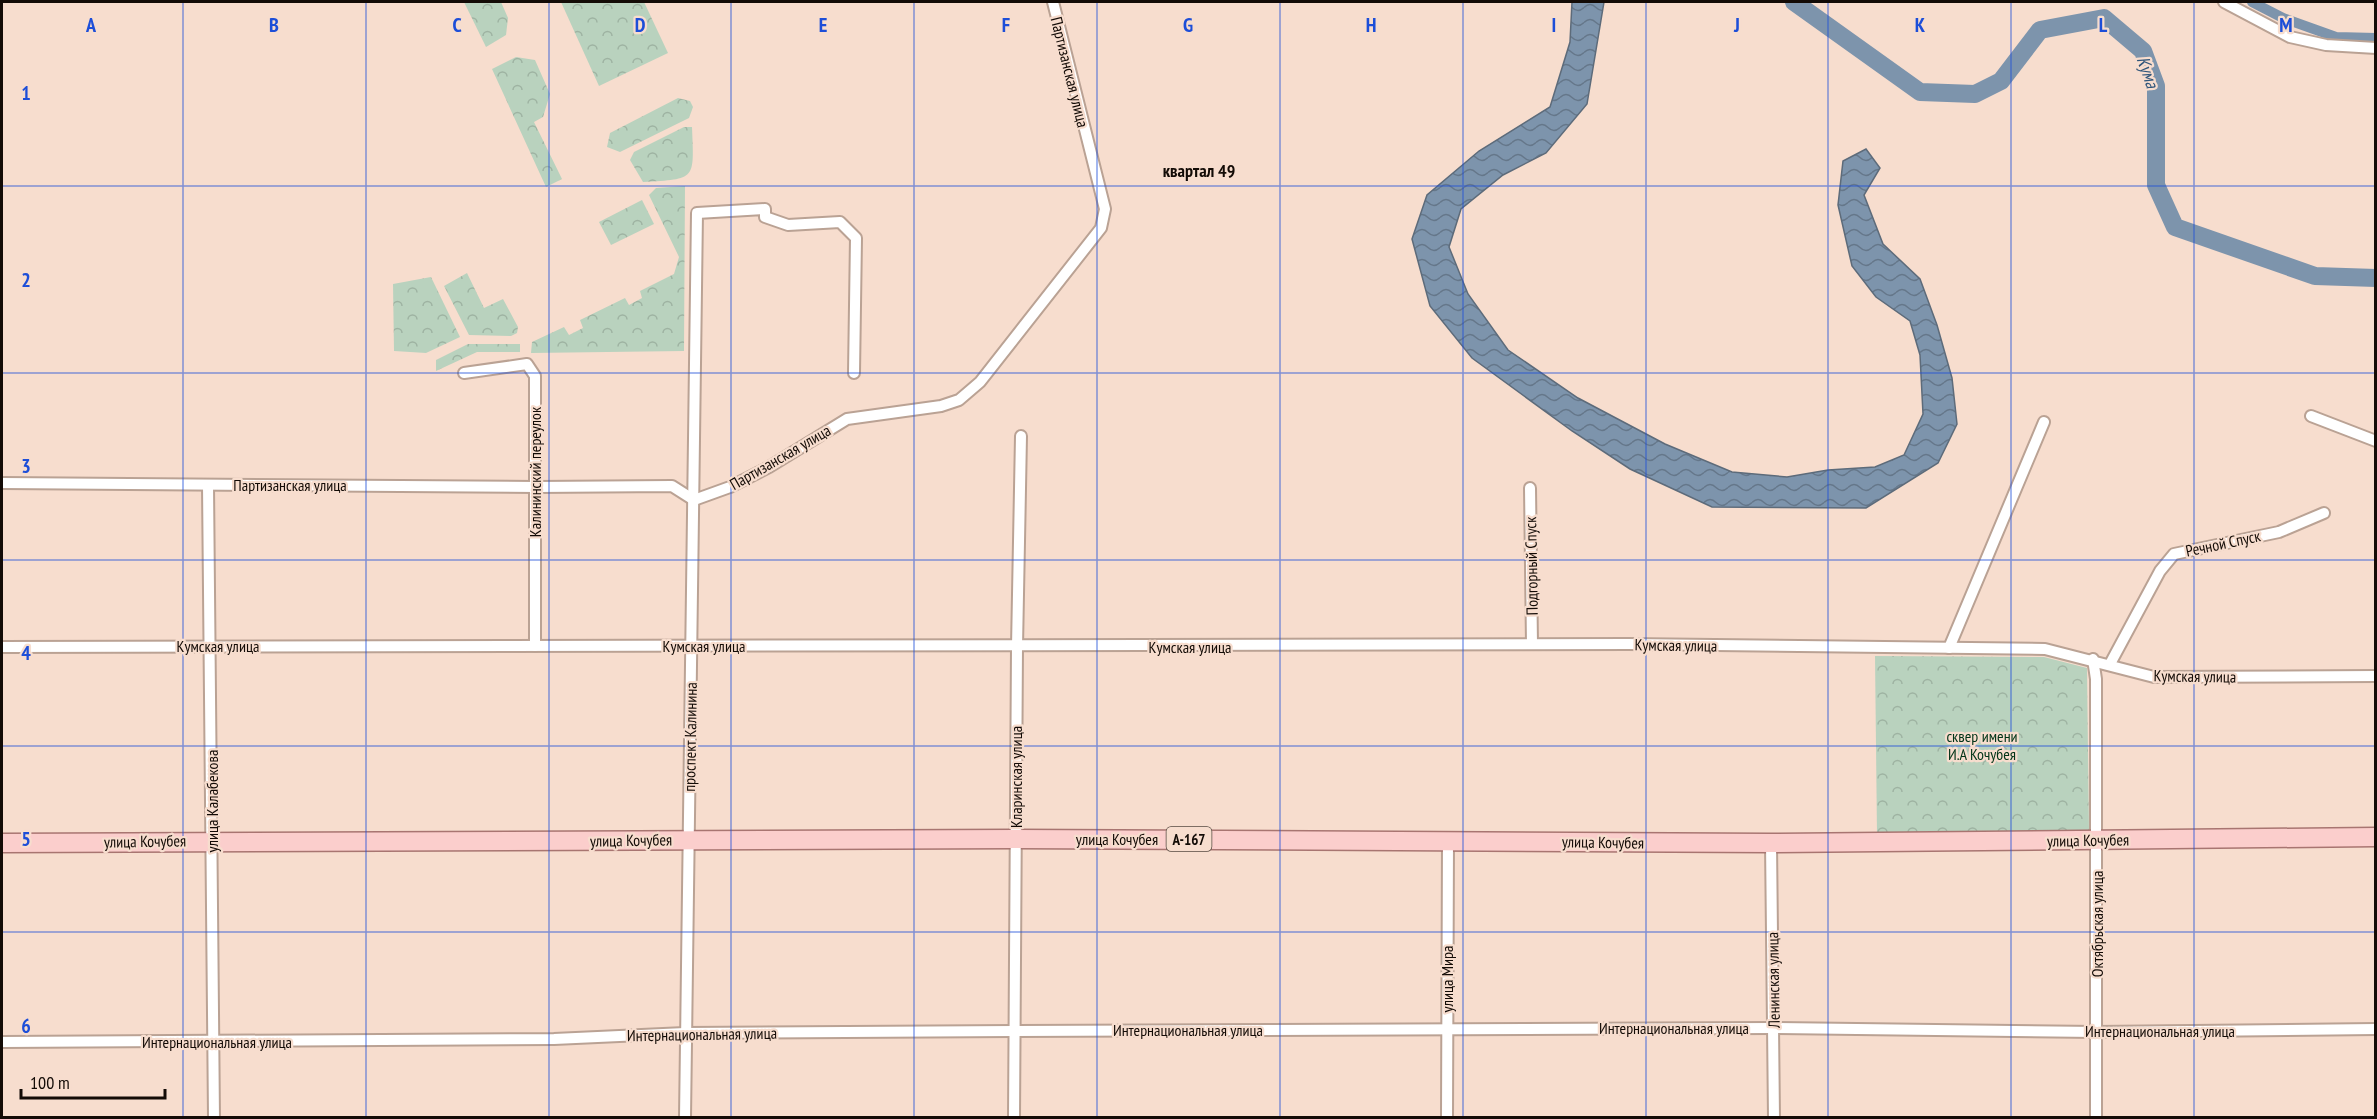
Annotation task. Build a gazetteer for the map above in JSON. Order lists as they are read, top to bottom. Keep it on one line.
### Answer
{"streets":{"main road":["улица Кочубея","А-167"],"street":["Партизанская улица","Калининский переулок","Речной Спуск","Подгорный Спуск","Кумская улица","проспект Калинина","Кларинская улица","улица Калабекова","Октябрьская улица","улица Мира","Ленинская улица","Интернациональная улица"]},"crossings":[["Партизанская улица","Калининский переулок"],["Партизанская улица","проспект Калинина"],["Партизанская улица","улица Калабекова"],["Калининский переулок","Кумская улица"],["Речной Спуск","Кумская улица"],["Подгорный Спуск","Кумская улица"],["Кумская улица","проспект Калинина"],["Кумская улица","Кларинская улица"],["Кумская улица","улица Калабекова"],["Кумская улица","Октябрьская улица"],["проспект Калинина","улица Кочубея"],["проспект Калинина","Интернациональная улица"],["Кларинская улица","улица Кочубея"],["Кларинская улица","Интернациональная улица"],["улица Калабекова","улица Кочубея"],["улица Калабекова","Интернациональная улица"],["улица Кочубея","Октябрьская улица"],["улица Кочубея","улица Мира"],["улица Кочубея","Ленинская улица"],["Октябрьская улица","Интернациональная улица"],["улица Мира","Интернациональная улица"],["Ленинская улица","Интернациональная улица"]],"districts":["квартал 49"],"water":["Кума"],"parks":["сквер имени И.А Кочубея"],"scale_bar":"100 m","grid":{"columns":["A","B","C","D","E","F","G","H","I","J","K","L","M"],"rows":["1","2","3","4","5","6"]}}
